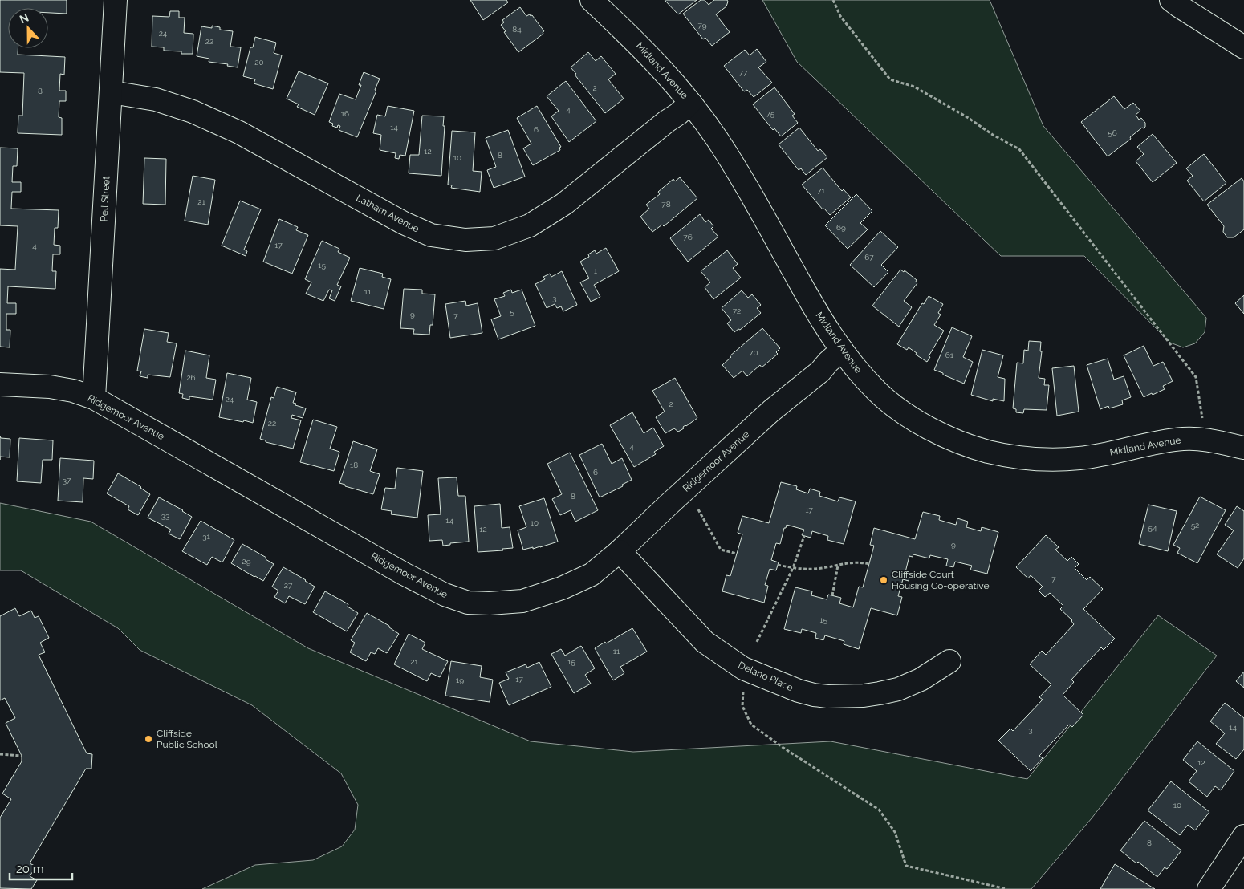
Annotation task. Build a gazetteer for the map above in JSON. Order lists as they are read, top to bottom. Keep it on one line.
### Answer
{"streets":{"street":["Midland Avenue","Pell Street","Latham Avenue","Ridgemoor Avenue","Delano Place"]},"crossings":[["Midland Avenue","Latham Avenue"],["Midland Avenue","Ridgemoor Avenue"],["Pell Street","Latham Avenue"],["Pell Street","Ridgemoor Avenue"],["Ridgemoor Avenue","Delano Place"]],"places":["Cliffside Court Housing Co-operative","Cliffside Public School"],"house_numbers":["79","84","24","22","20","77","2","8","4","16","75","14","6","56","12","8","10","71","21","78","69","76","17","4","67","15","1","11","3","72","5","9","7","70","61","26","24","2","22","4","18","6","37","8","17","33","14","10","52","54","12","31","9","29","7","27","15","11","21","15","17","19","14","3","12","10","8"],"scale_bar":"20 m","north":"top"}
